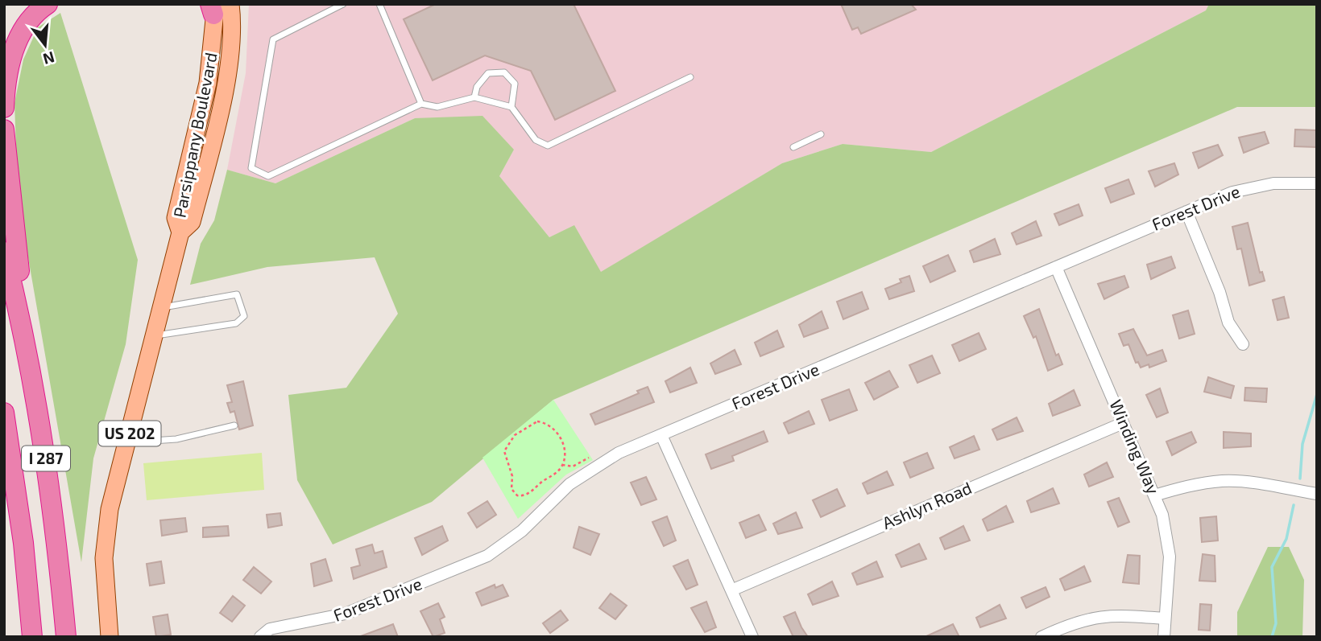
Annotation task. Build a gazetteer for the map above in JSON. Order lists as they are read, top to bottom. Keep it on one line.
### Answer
{"streets":{"highway":["I 287"],"main road":["Parsippany Boulevard","US 202"],"street":["Forest Drive","Winding Way","Ashlyn Road"]},"crossings":[["Forest Drive","Winding Way"],["Winding Way","Ashlyn Road"]],"north":"bottom"}
